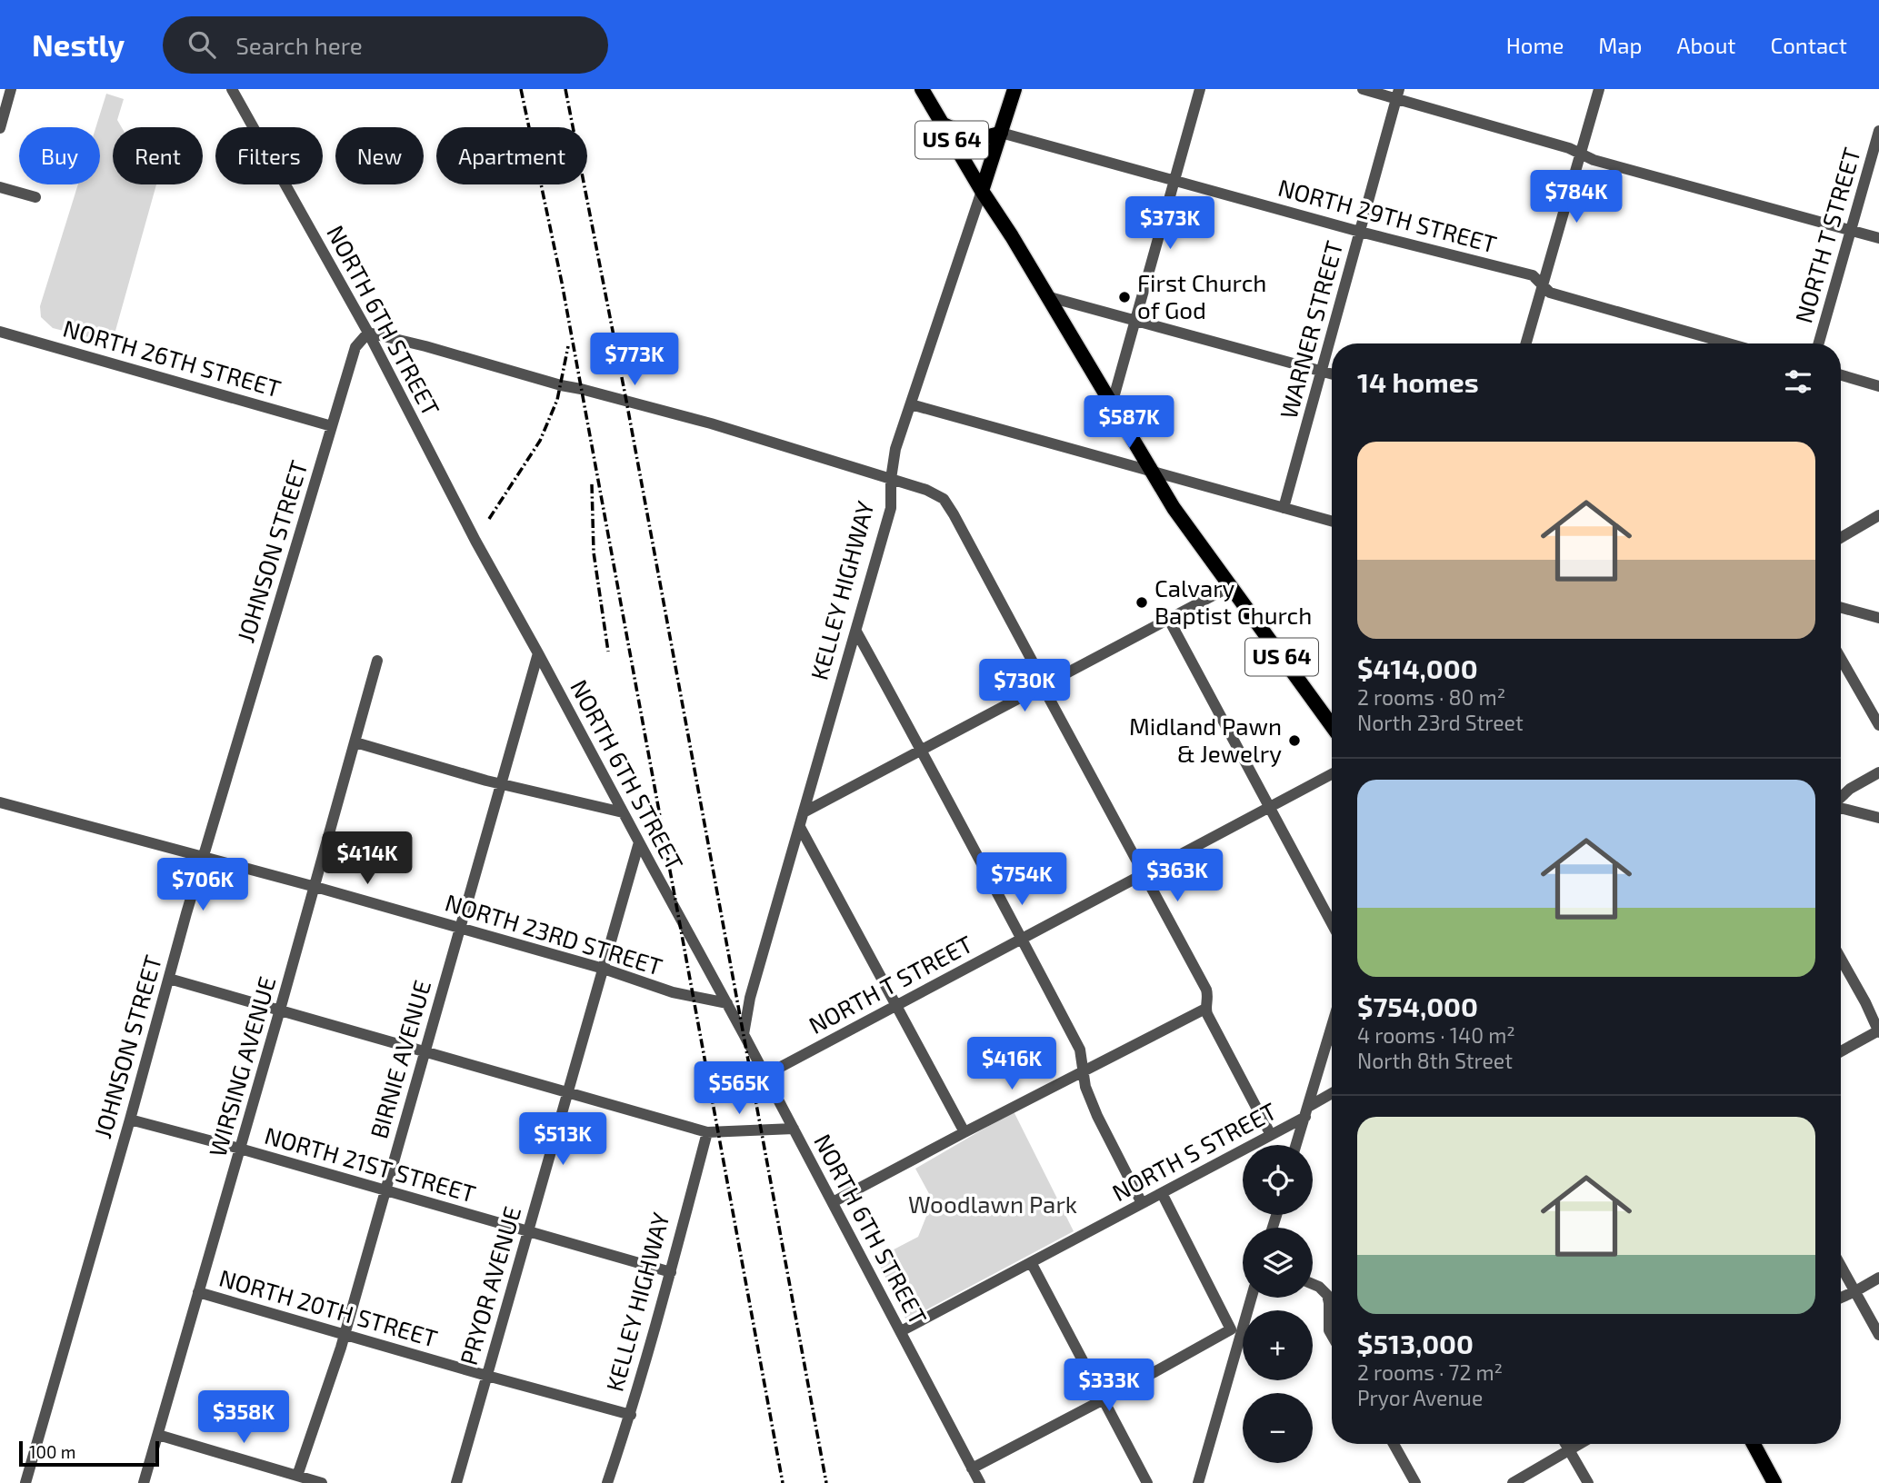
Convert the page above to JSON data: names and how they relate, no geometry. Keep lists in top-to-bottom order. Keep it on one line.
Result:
{"streets":{"main road":["US 64","KELLEY HIGHWAY"],"street":["NORTH 29TH STREET","NORTH T STREET","NORTH 6TH STREET","WARNER STREET","NORTH 26TH STREET","JOHNSON STREET","NORTH 23RD STREET","BIRNIE AVENUE","WIRSING AVENUE","NORTH S STREET","NORTH 21ST STREET","PRYOR AVENUE","NORTH 20TH STREET"]},"crossings":[["US 64","KELLEY HIGHWAY"],["NORTH 29TH STREET","WARNER STREET"],["NORTH 29TH STREET","KELLEY HIGHWAY"],["NORTH T STREET","NORTH 6TH STREET"],["NORTH 6TH STREET","JOHNSON STREET"],["NORTH 6TH STREET","KELLEY HIGHWAY"],["NORTH 6TH STREET","NORTH 23RD STREET"],["NORTH 6TH STREET","BIRNIE AVENUE"],["NORTH 6TH STREET","NORTH S STREET"],["NORTH 6TH STREET","PRYOR AVENUE"],["NORTH 26TH STREET","JOHNSON STREET"],["JOHNSON STREET","NORTH 23RD STREET"],["JOHNSON STREET","NORTH 21ST STREET"],["KELLEY HIGHWAY","NORTH 21ST STREET"],["KELLEY HIGHWAY","NORTH 20TH STREET"],["NORTH 23RD STREET","BIRNIE AVENUE"],["NORTH 23RD STREET","WIRSING AVENUE"],["NORTH 23RD STREET","PRYOR AVENUE"],["BIRNIE AVENUE","NORTH 21ST STREET"],["BIRNIE AVENUE","NORTH 20TH STREET"],["WIRSING AVENUE","NORTH 21ST STREET"],["WIRSING AVENUE","NORTH 20TH STREET"],["NORTH 21ST STREET","PRYOR AVENUE"],["PRYOR AVENUE","NORTH 20TH STREET"]],"parks":["Woodlawn Park"],"places":["First Church of God","Calvary Baptist Church","Midland Pawn & Jewelry"],"scale_bar":"100 m","page":{"header":"Nestly","search":"Search here","nav":["Home","Map","About","Contact"],"chip":["Buy","Rent","Filters","New","Apartment"],"price":["$784K","$373K","$773K","$587K","$730K","$414K","$363K","$754K","$706K","$416K","$565K","$513K","$333K","$358K"],"heading":"14 homes","list":[{"name":"$414,000","note":"2 rooms · 80 m² · North 23rd Street"},{"name":"$754,000","note":"4 rooms · 140 m² · North 8th Street"},{"name":"$513,000","note":"2 rooms · 72 m² · Pryor Avenue"}],"map_buttons":["+","−"],"scale":"100 m"}}
